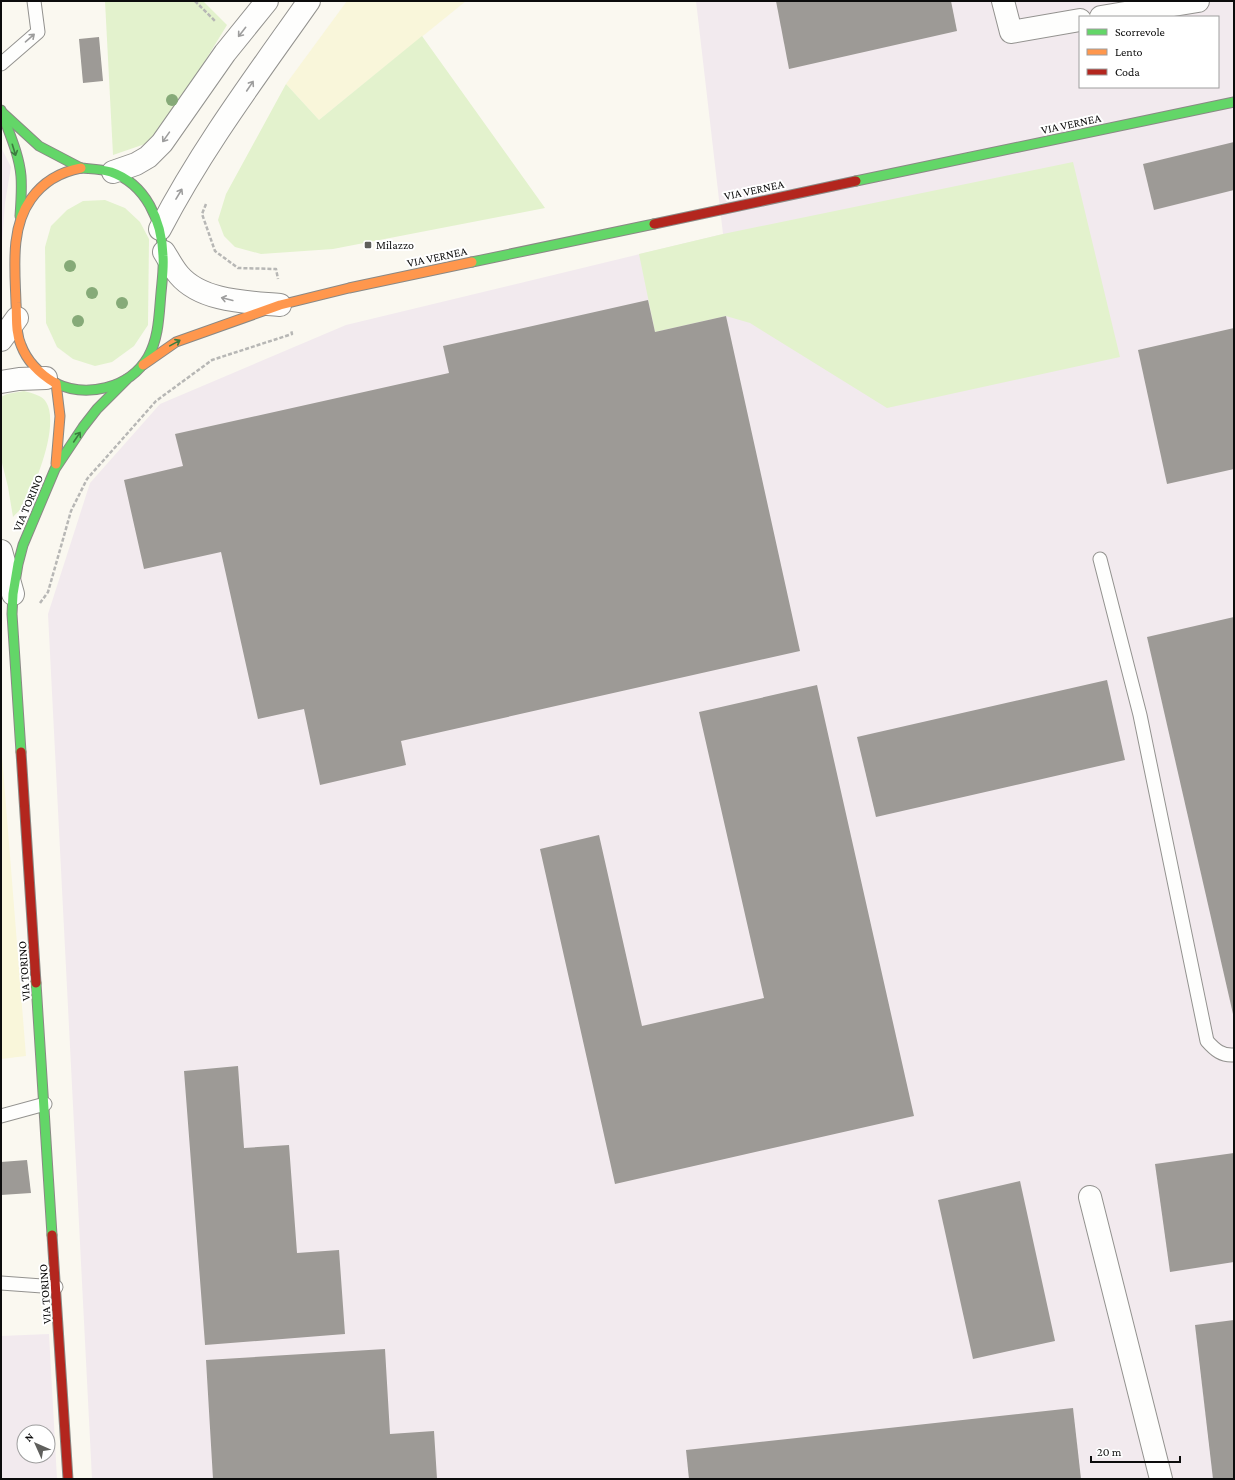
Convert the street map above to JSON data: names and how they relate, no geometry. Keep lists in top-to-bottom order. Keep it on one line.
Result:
{"streets":{"main road":["VIA VERNEA","VIA TORINO"]},"places":{"transit":["Milazzo"]},"legend":["Scorrevole","Lento","Coda"],"scale_bar":"20 m","north":"top left"}
